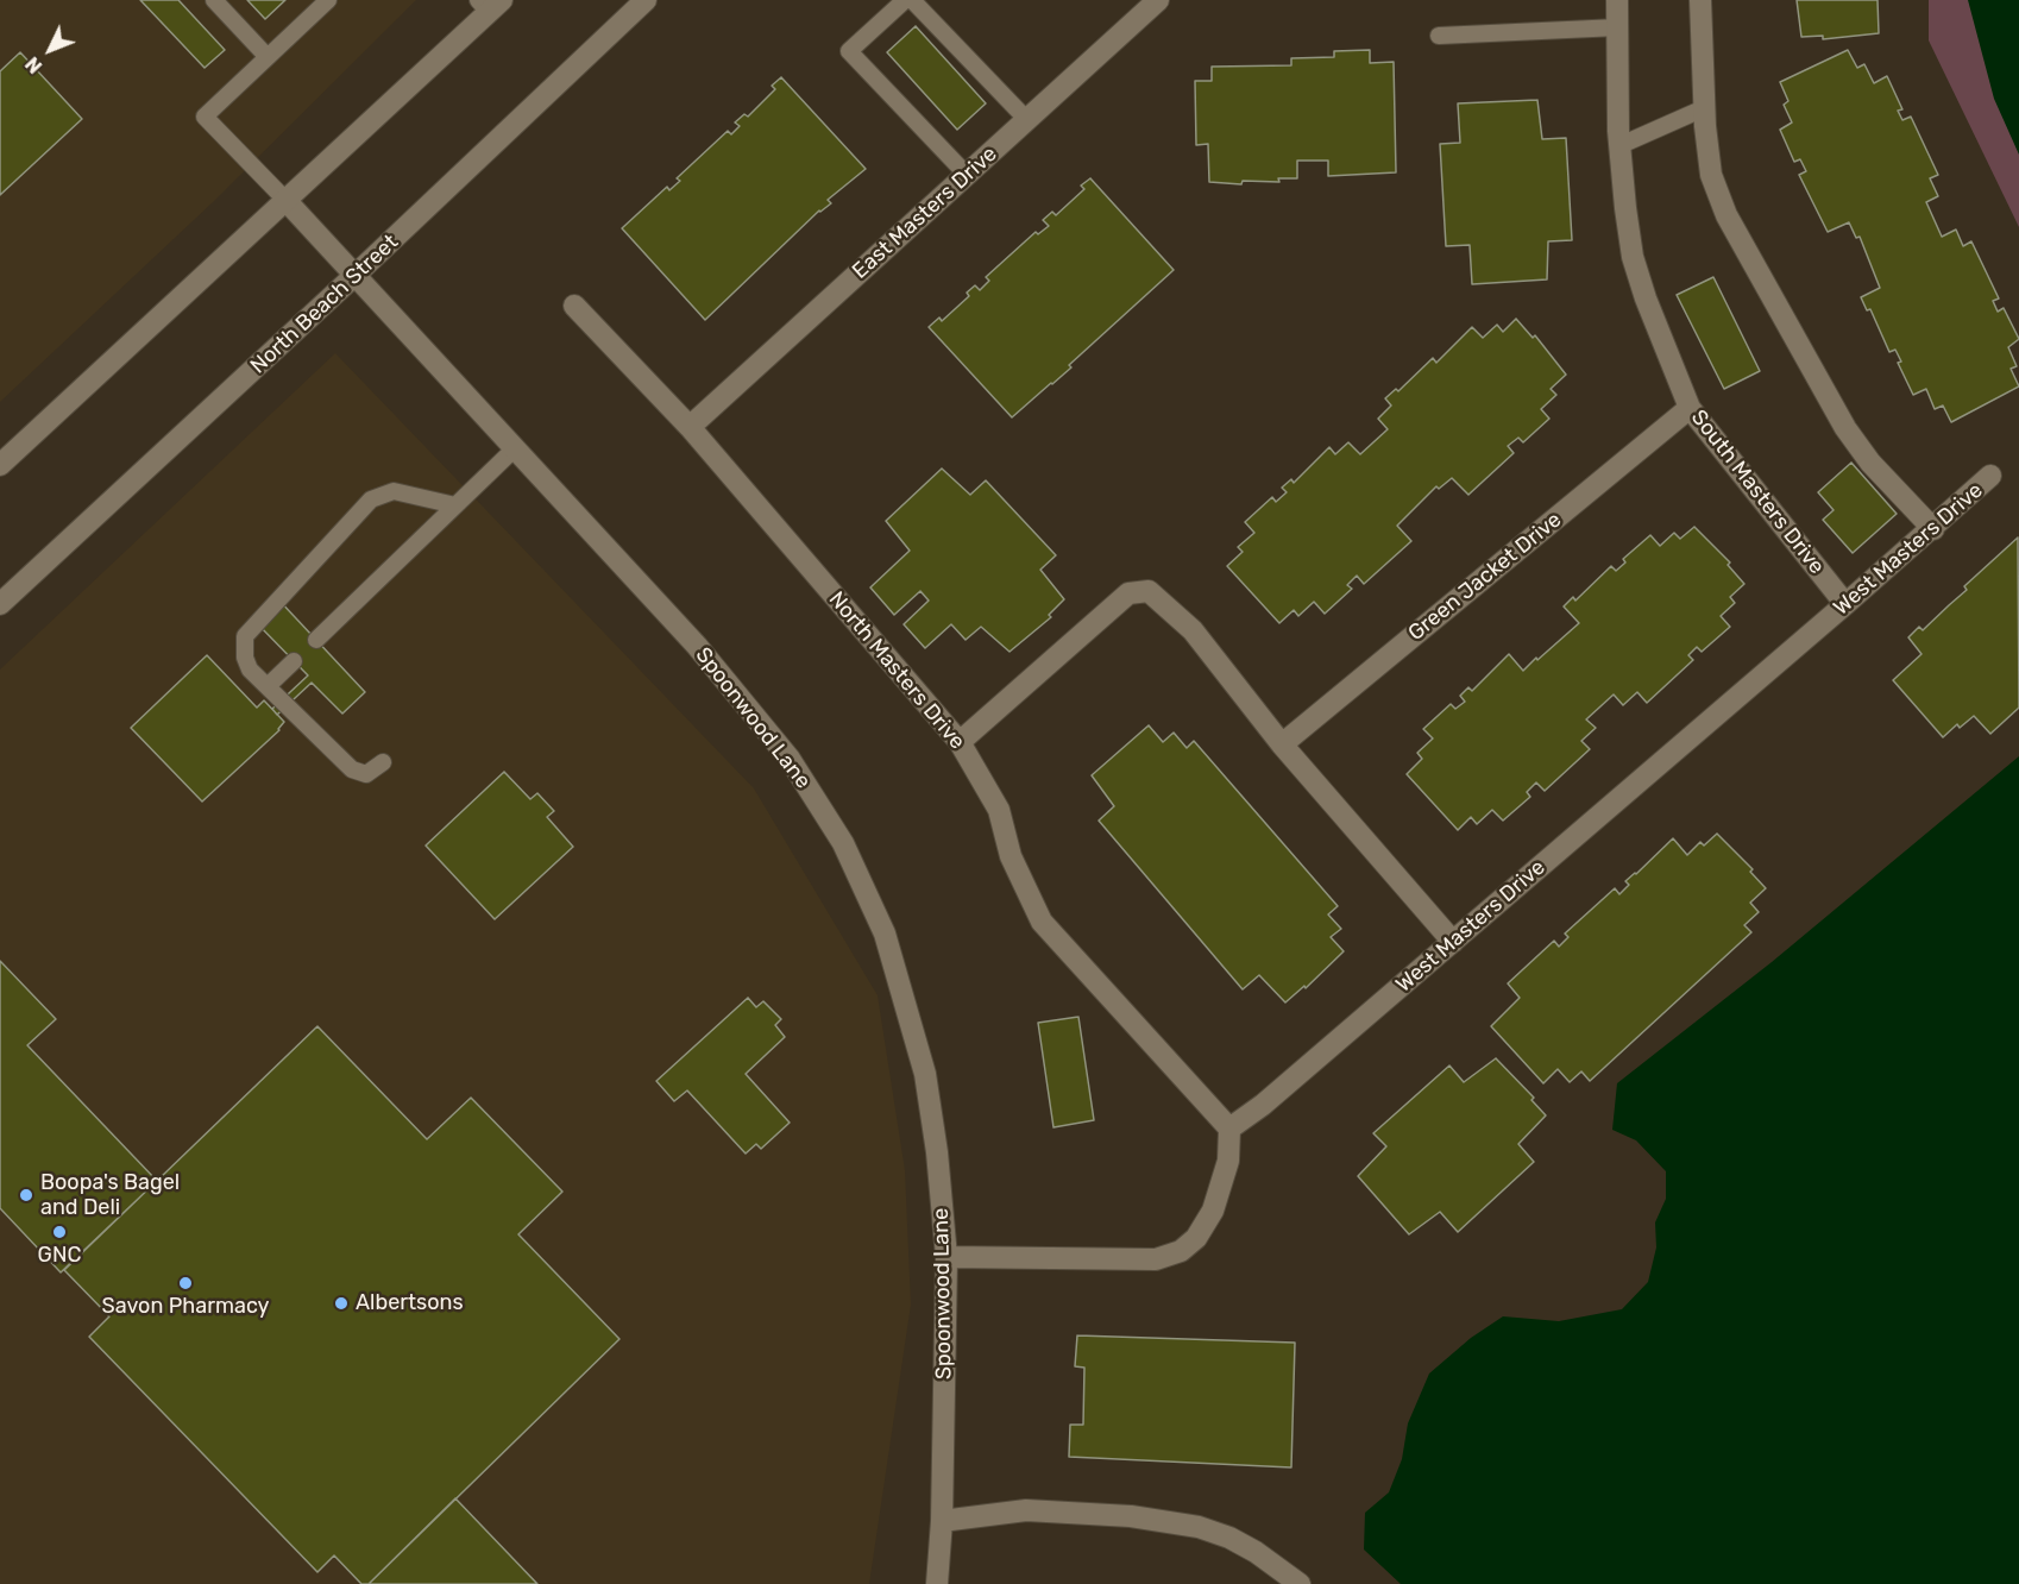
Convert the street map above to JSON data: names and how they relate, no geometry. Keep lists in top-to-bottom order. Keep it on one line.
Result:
{"streets":{"street":["East Masters Drive","North Beach Street","South Masters Drive","West Masters Drive","Green Jacket Drive","North Masters Drive","Spoonwood Lane"]},"crossings":[["East Masters Drive","North Masters Drive"],["North Beach Street","Spoonwood Lane"],["South Masters Drive","West Masters Drive"],["South Masters Drive","Green Jacket Drive"],["West Masters Drive","North Masters Drive"]],"places":["Boopa's Bagel and Deli","GNC","Savon Pharmacy","Albertsons"],"north":"bottom left"}
